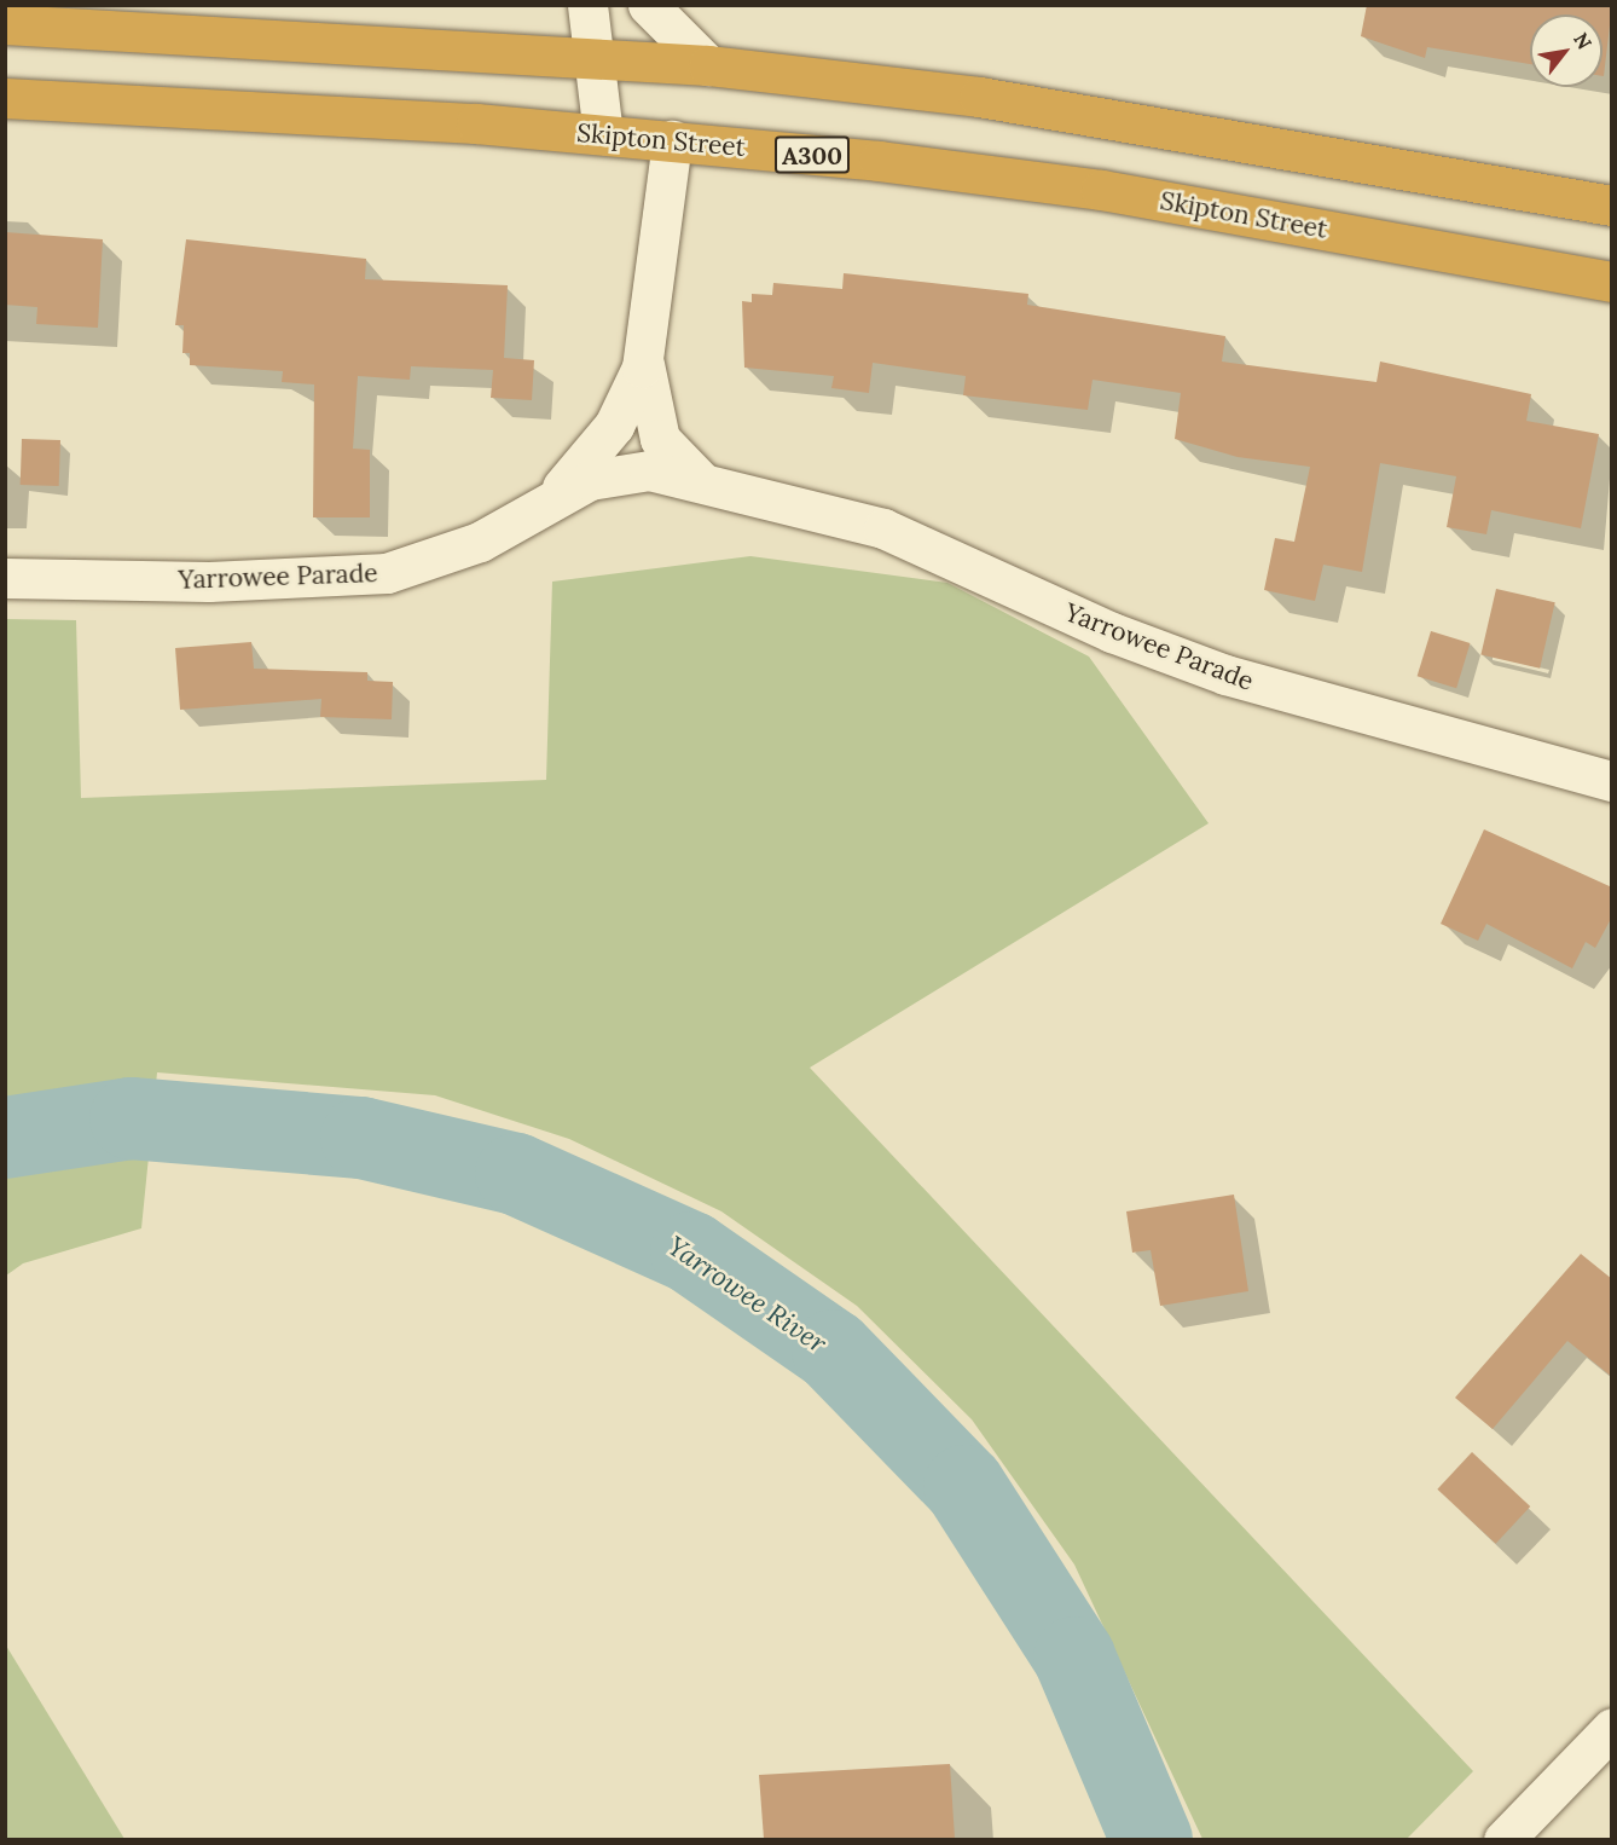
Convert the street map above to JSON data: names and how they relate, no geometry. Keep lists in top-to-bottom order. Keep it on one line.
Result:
{"streets":{"highway":["Skipton Street","A300"],"street":["Yarrowee Parade"]},"crossings":[["Skipton Street","Yarrowee Parade"]],"water":["Yarrowee River"],"north":"top right"}
